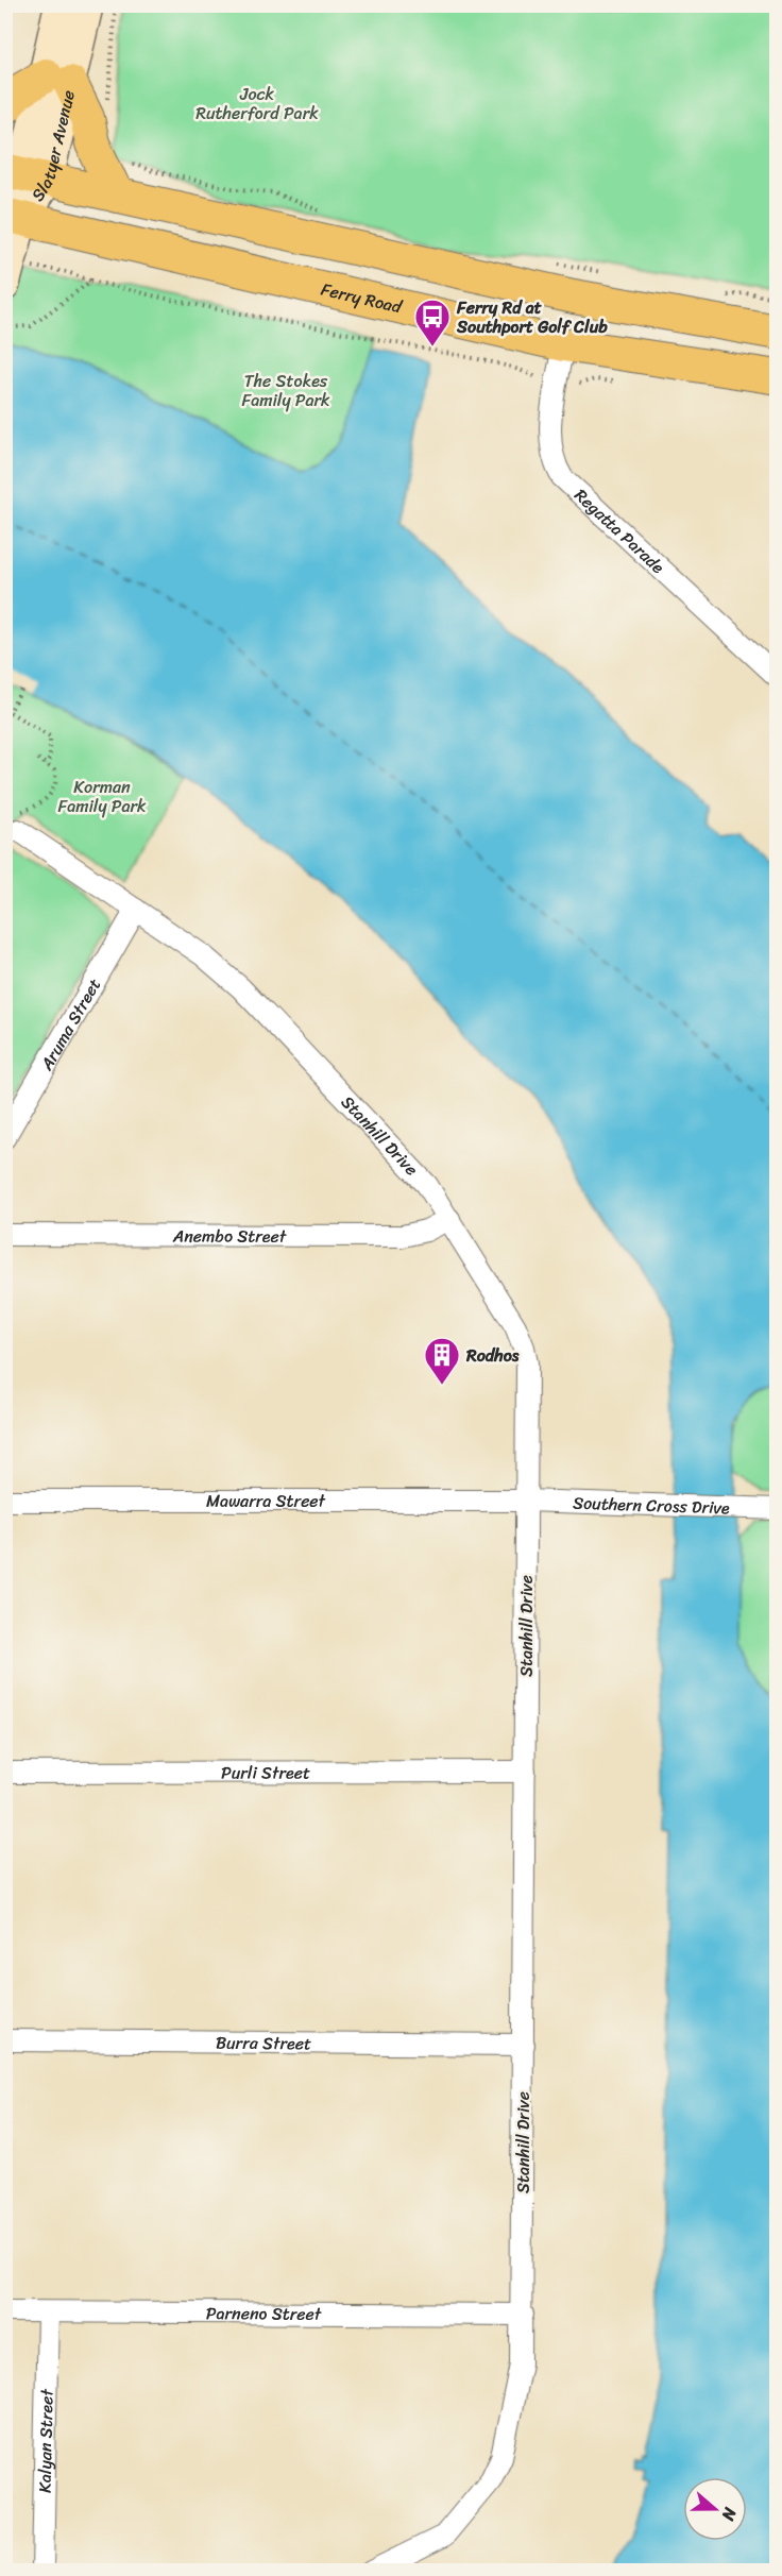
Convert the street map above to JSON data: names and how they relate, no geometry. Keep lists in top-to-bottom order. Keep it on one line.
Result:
{"streets":{"main road":["Slatyer Avenue","Ferry Road"],"street":["Regatta Parade","Aruma Street","Stanhill Drive","Anembo Street","Mawarra Street","Southern Cross Drive","Purli Street","Burra Street","Parneno Street","Kalyan Street"]},"crossings":[["Slatyer Avenue","Ferry Road"],["Ferry Road","Regatta Parade"],["Aruma Street","Stanhill Drive"],["Stanhill Drive","Anembo Street"],["Stanhill Drive","Mawarra Street"],["Stanhill Drive","Southern Cross Drive"],["Stanhill Drive","Purli Street"],["Stanhill Drive","Burra Street"],["Stanhill Drive","Parneno Street"],["Mawarra Street","Southern Cross Drive"],["Parneno Street","Kalyan Street"]],"parks":["Jock Rutherford Park","The Stokes Family Park","Korman Family Park"],"places":{"bus stop":["Ferry Rd at Southport Golf Club"],"building":["Rodhos"]},"north":"right"}
